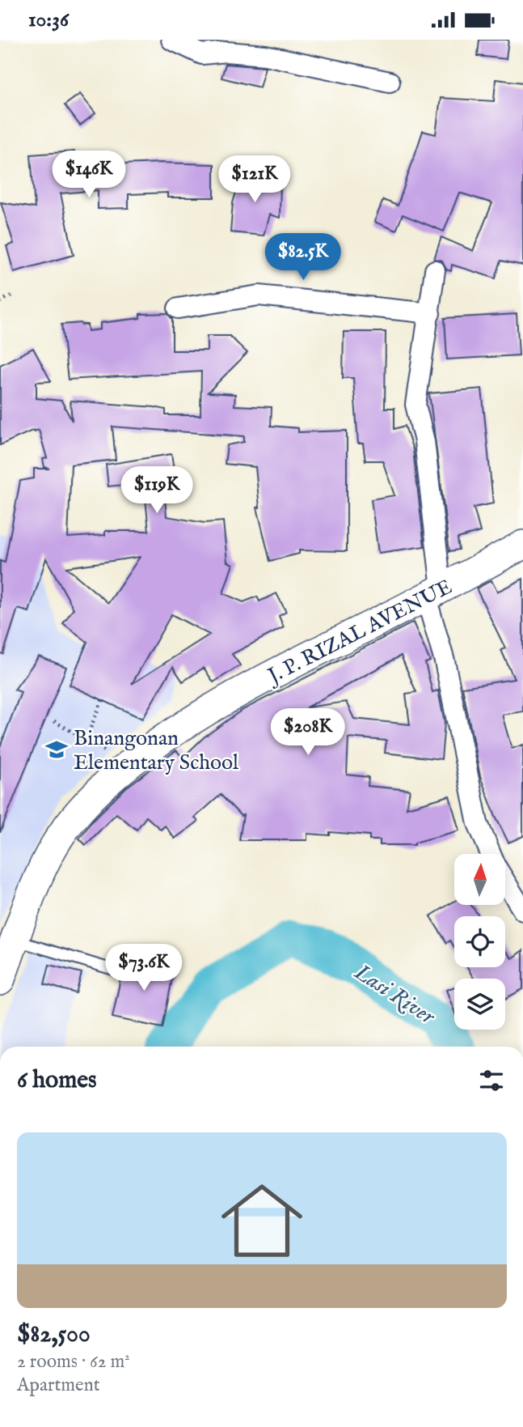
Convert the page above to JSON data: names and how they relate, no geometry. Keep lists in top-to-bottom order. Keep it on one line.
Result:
{"streets":{"main road":["J. P. RIZAL AVENUE"]},"water":["Lasi River"],"places":{"school or university":["Binangonan Elementary School"]},"north":"top","page":{"status":"10:36","price":["$146K","$121K","$82.5K","$119K","$208K","$73.6K"],"heading":"6 homes","list":[{"name":"$82,500","note":"2 rooms · 62 m² · Apartment"}]}}
